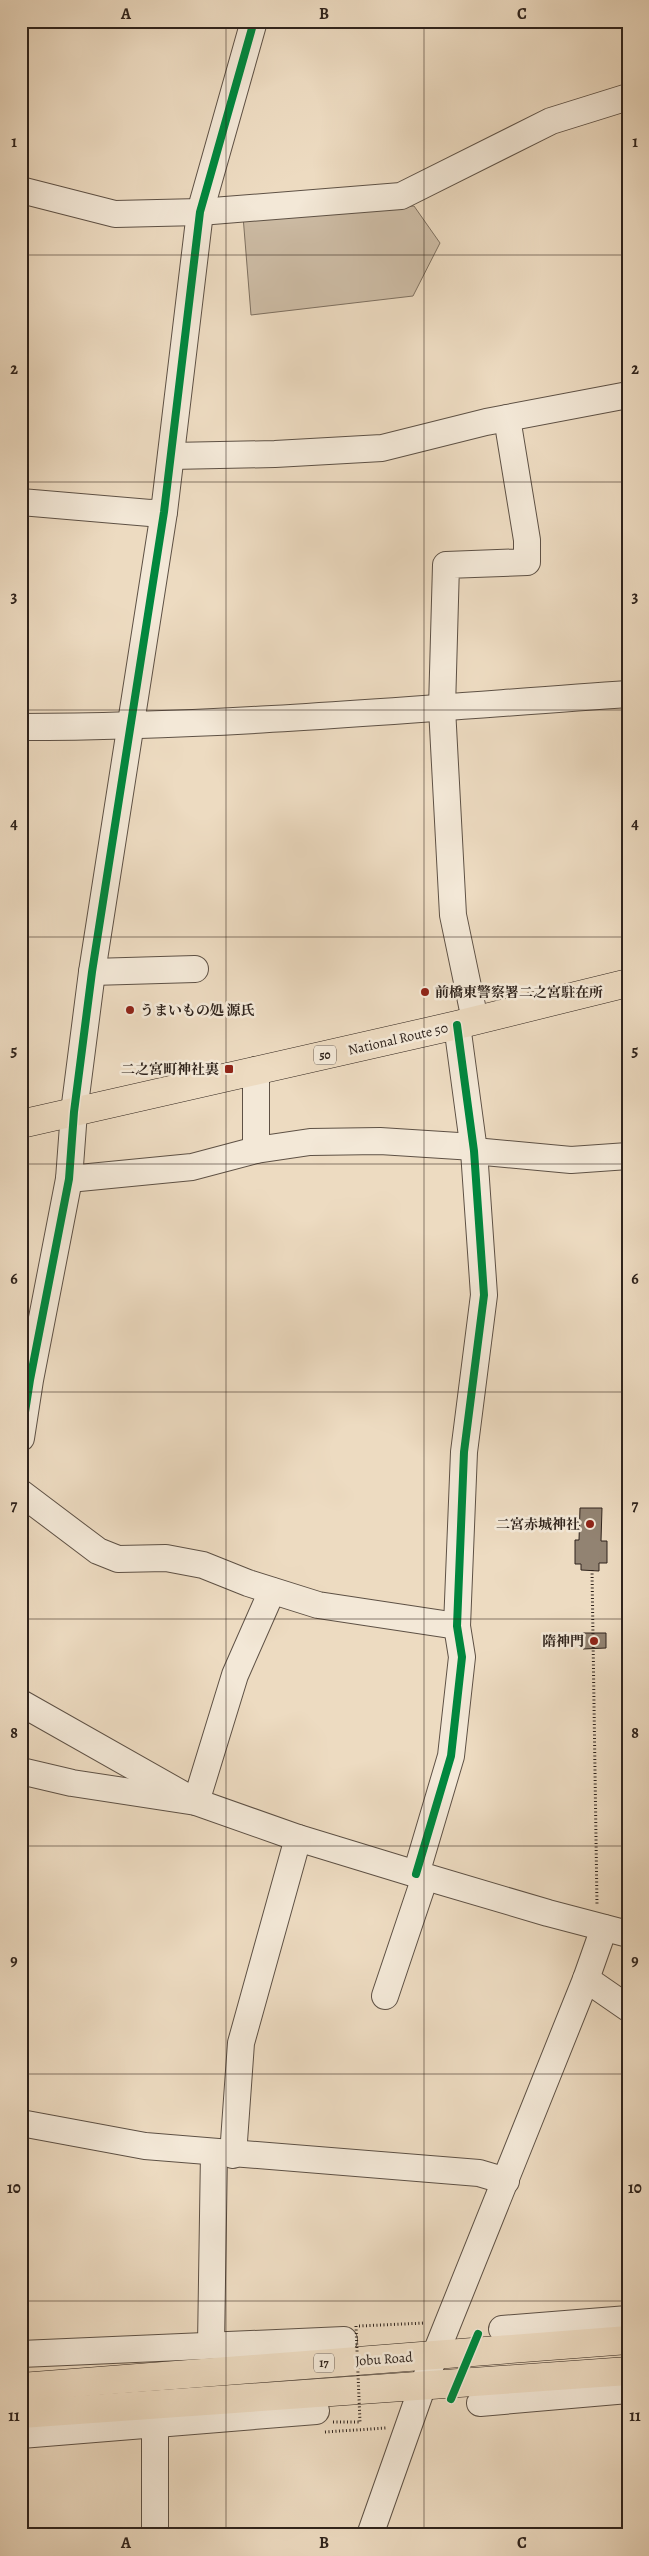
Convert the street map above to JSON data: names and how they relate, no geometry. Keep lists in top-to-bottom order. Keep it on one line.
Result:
{"streets":{"highway":["National Route 50","50","Jobu Road","17"]},"places":{"other":["前橋東警察署二之宮駐在所","うまいもの処 源氏","二宮赤城神社","隋神門"],"transit":["二之宮町神社裏"]},"grid":{"columns":["A","B","C"],"rows":["1","2","3","4","5","6","7","8","9","10","11"]}}
